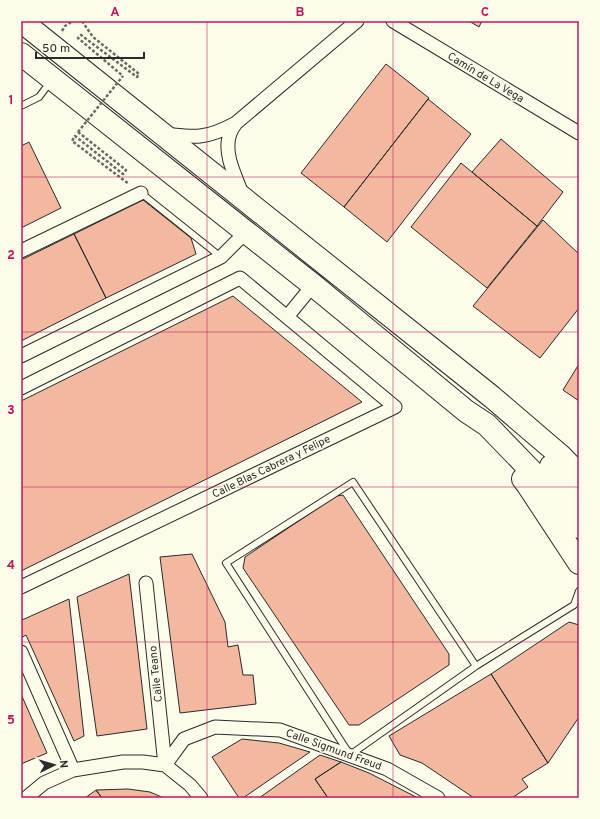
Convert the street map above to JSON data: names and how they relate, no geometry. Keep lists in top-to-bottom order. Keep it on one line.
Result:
{"streets":{"street":["Camín de La Vega","Calle Blas Cabrera y Felipe","Calle Teano","Calle Sigmund Freud"]},"crossings":[["Calle Teano","Calle Sigmund Freud"]],"scale_bar":"50 m","north":"right","grid":{"columns":["A","B","C"],"rows":["1","2","3","4","5"]}}
